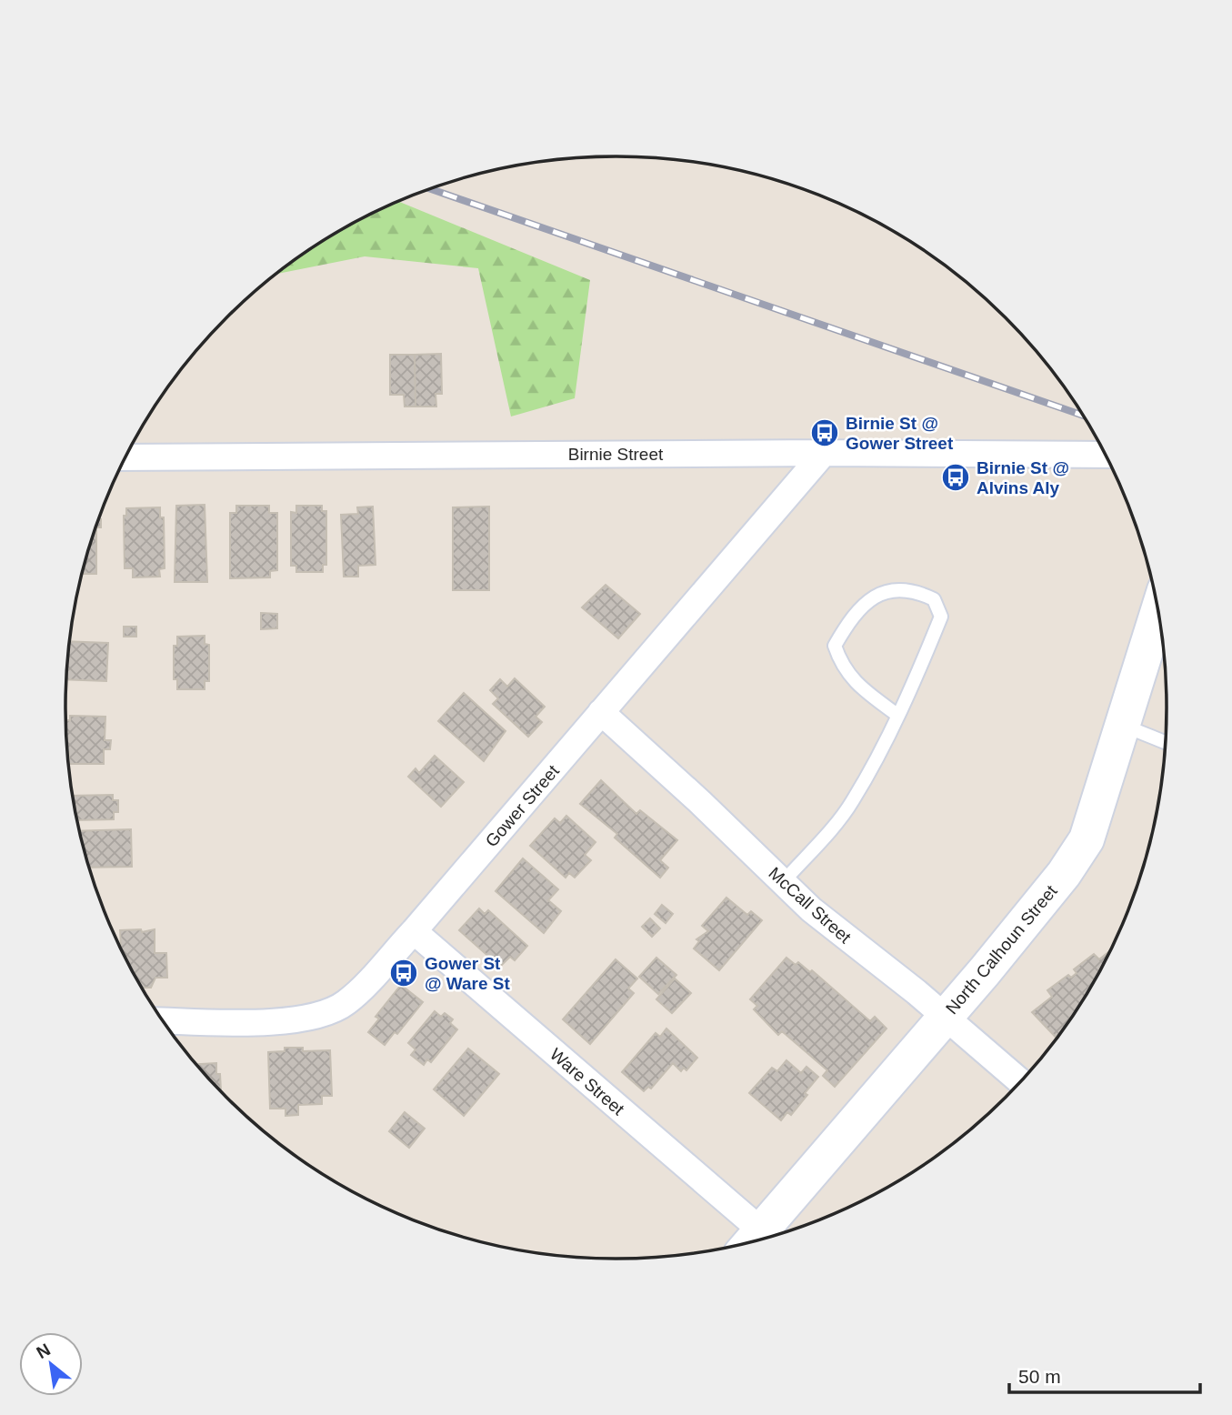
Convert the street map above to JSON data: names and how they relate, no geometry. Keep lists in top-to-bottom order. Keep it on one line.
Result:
{"streets":{"street":["Birnie Street","Gower Street","McCall Street","North Calhoun Street","Ware Street"]},"crossings":[["Birnie Street","Gower Street"],["Gower Street","McCall Street"],["Gower Street","Ware Street"],["McCall Street","North Calhoun Street"],["North Calhoun Street","Ware Street"]],"places":{"bus stop":["Birnie St @ Gower Street","Birnie St @ Alvins Aly","Gower St @ Ware St"]},"scale_bar":"50 m","north":"top left"}
